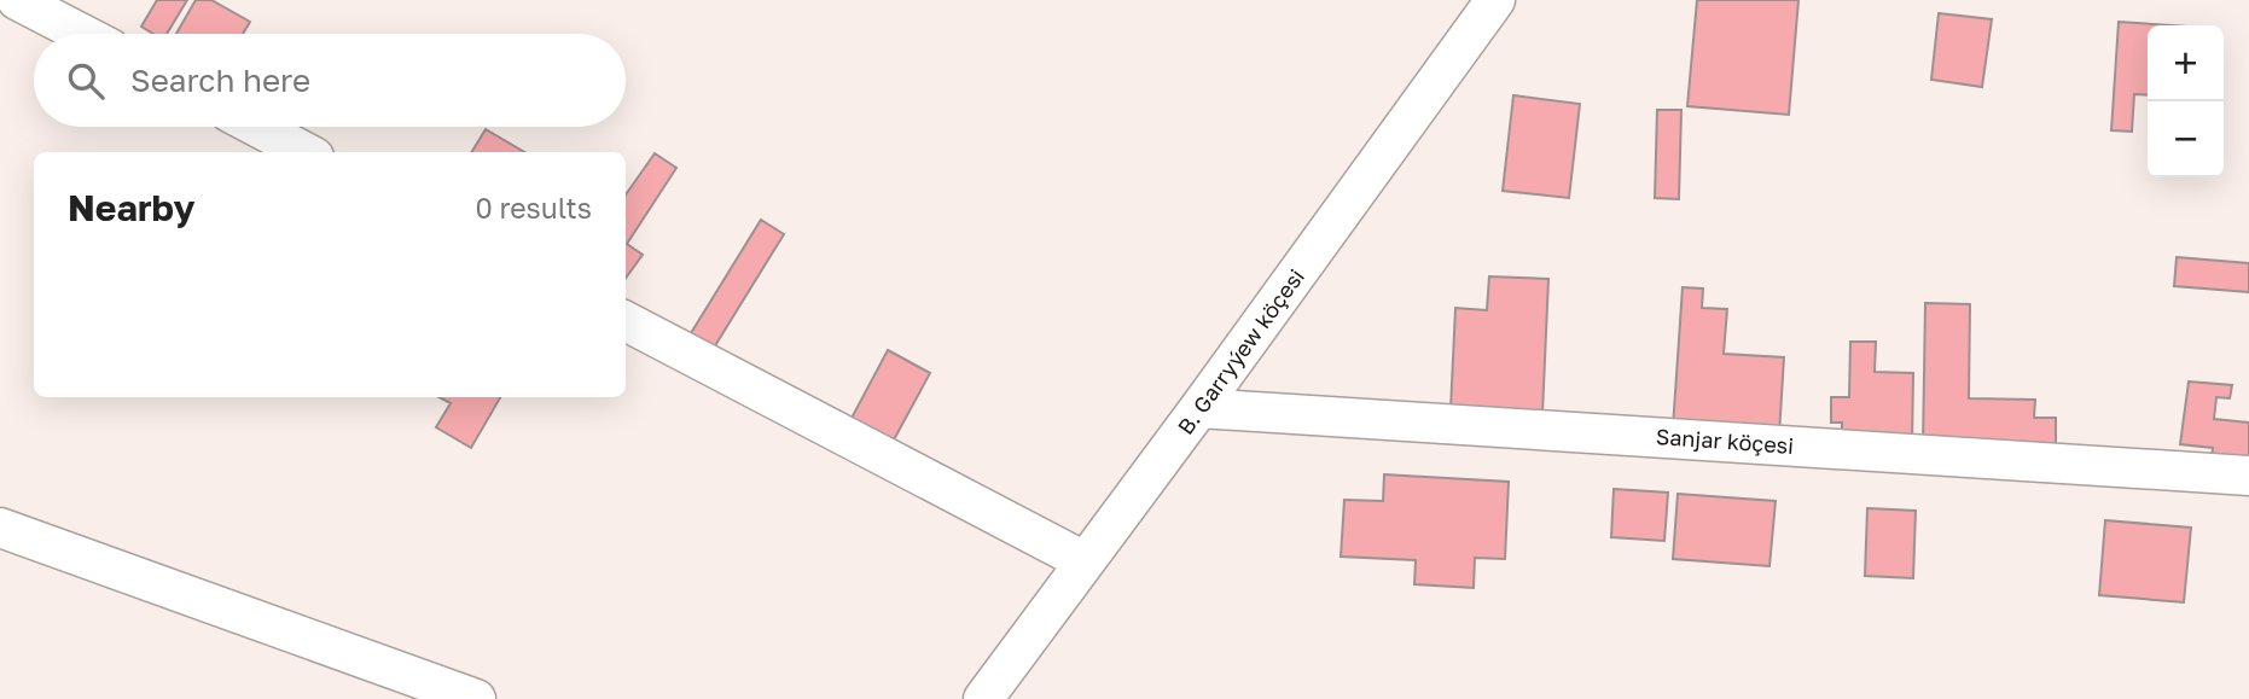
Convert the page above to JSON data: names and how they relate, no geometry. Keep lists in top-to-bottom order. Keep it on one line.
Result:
{"streets":{"street":["B. Garryýew köçesi","Sanjar köçesi"]},"crossings":[["B. Garryýew köçesi","Sanjar köçesi"]],"page":{"map_buttons":["+","−"],"search":"Search here","heading":["Nearby","0 results"]}}
